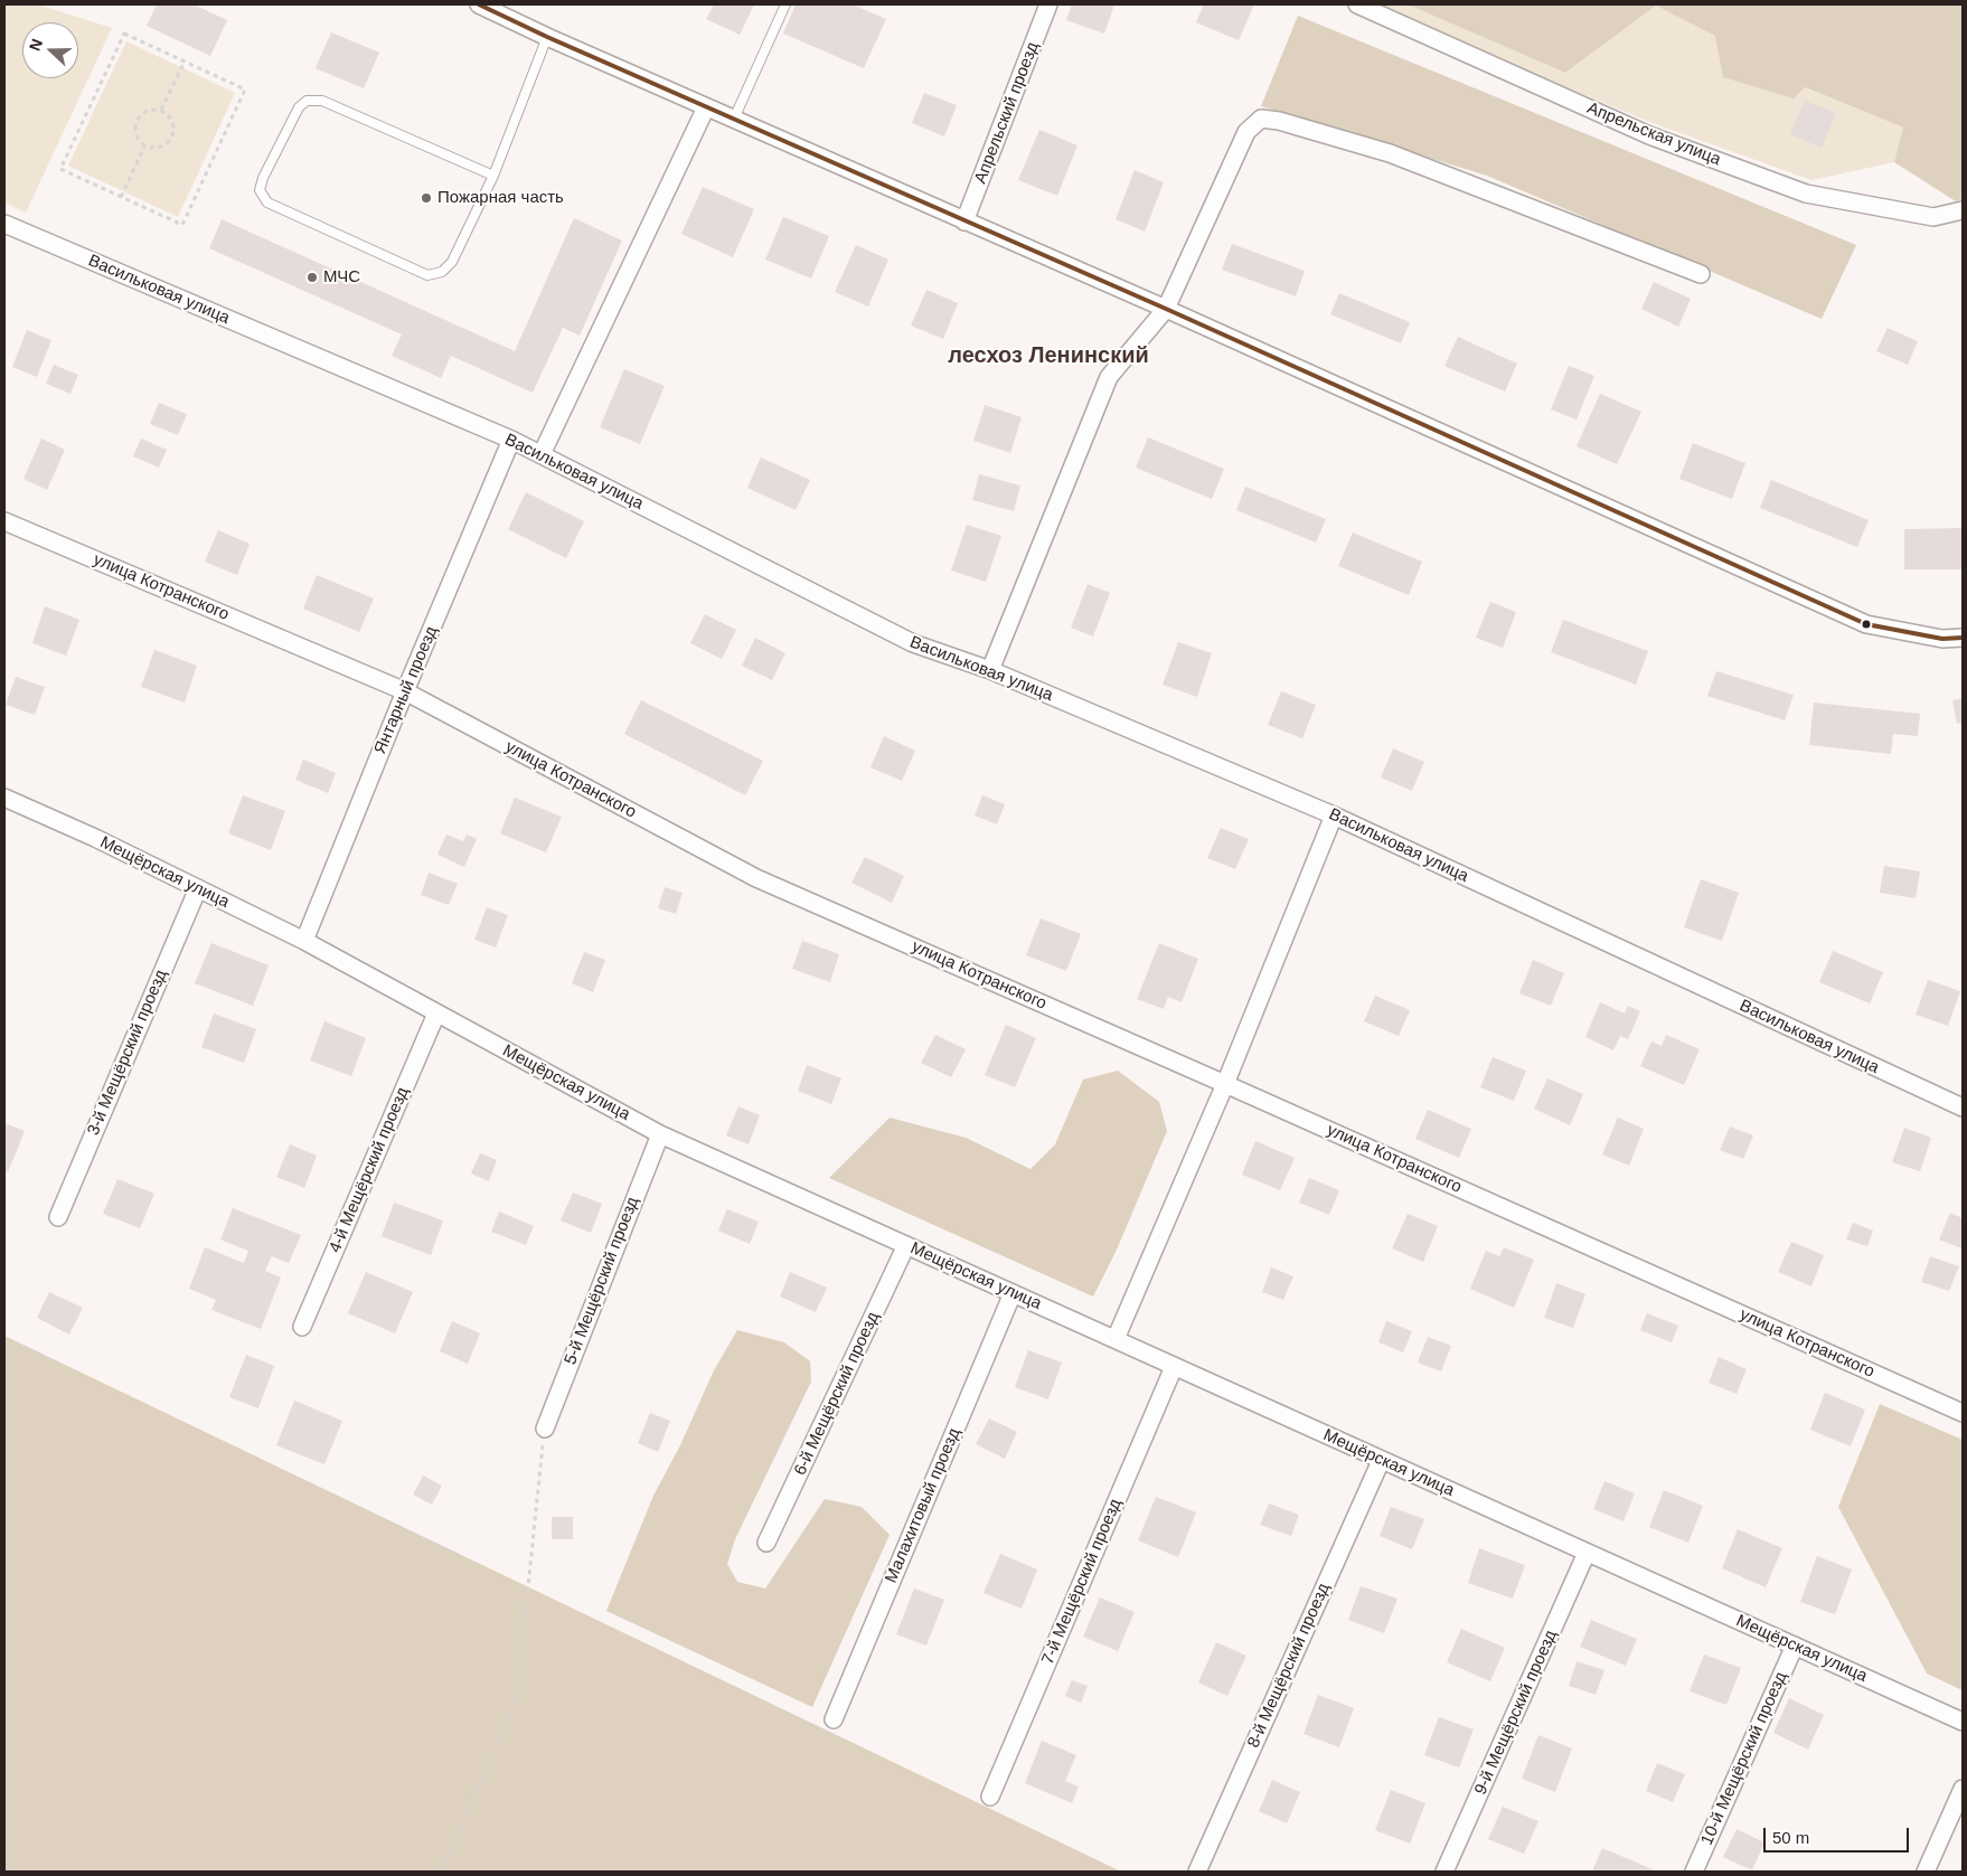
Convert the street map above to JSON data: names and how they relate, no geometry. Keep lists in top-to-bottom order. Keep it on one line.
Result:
{"streets":{"street":["Апрельский проезд","Апрельская улица","Васильковая улица","улица Котранского","Янтарный проезд","Мещёрская улица","3-й Мещёрский проезд","4-й Мещёрский проезд","5-й Мещёрский проезд","6-й Мещёрский проезд","Малахитовый проезд","7-й Мещёрский проезд","8-й Мещёрский проезд","9-й Мещёрский проезд","10-й Мещёрский проезд"]},"crossings":[["Васильковая улица","Янтарный проезд"],["улица Котранского","Янтарный проезд"],["Янтарный проезд","Мещёрская улица"],["Мещёрская улица","3-й Мещёрский проезд"],["Мещёрская улица","4-й Мещёрский проезд"],["Мещёрская улица","5-й Мещёрский проезд"],["Мещёрская улица","6-й Мещёрский проезд"],["Мещёрская улица","Малахитовый проезд"],["Мещёрская улица","7-й Мещёрский проезд"],["Мещёрская улица","8-й Мещёрский проезд"],["Мещёрская улица","9-й Мещёрский проезд"],["Мещёрская улица","10-й Мещёрский проезд"]],"districts":["лесхоз Ленинский"],"places":["Пожарная часть","МЧС"],"scale_bar":"50 m","north":"left"}
